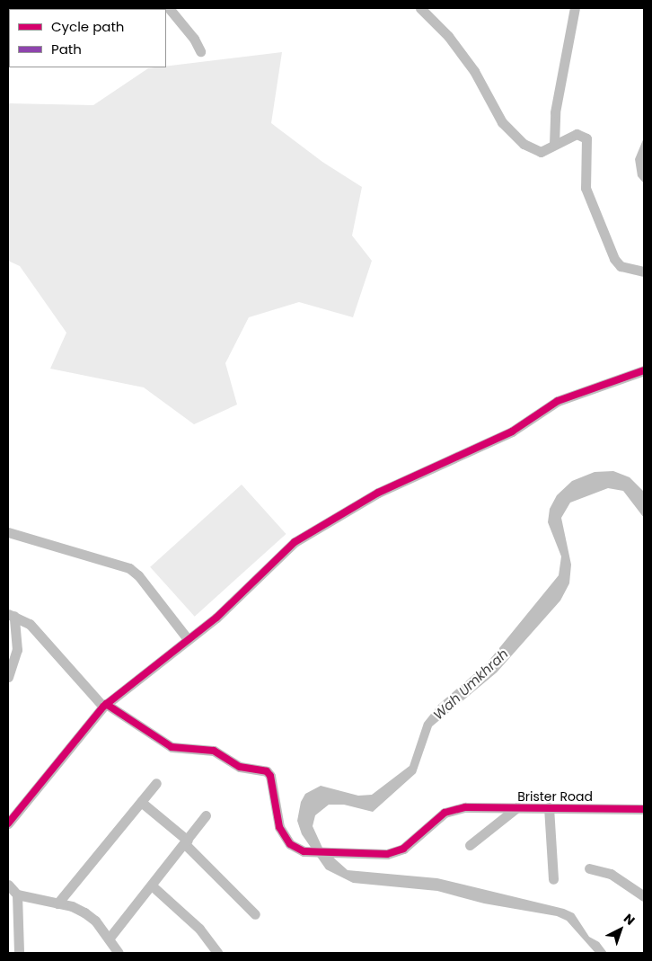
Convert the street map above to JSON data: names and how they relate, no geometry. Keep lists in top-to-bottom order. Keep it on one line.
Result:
{"streets":{"street":["Brister Road"]},"water":["Wah Umkhrah"],"legend":["Cycle path","Path"],"north":"top right"}
